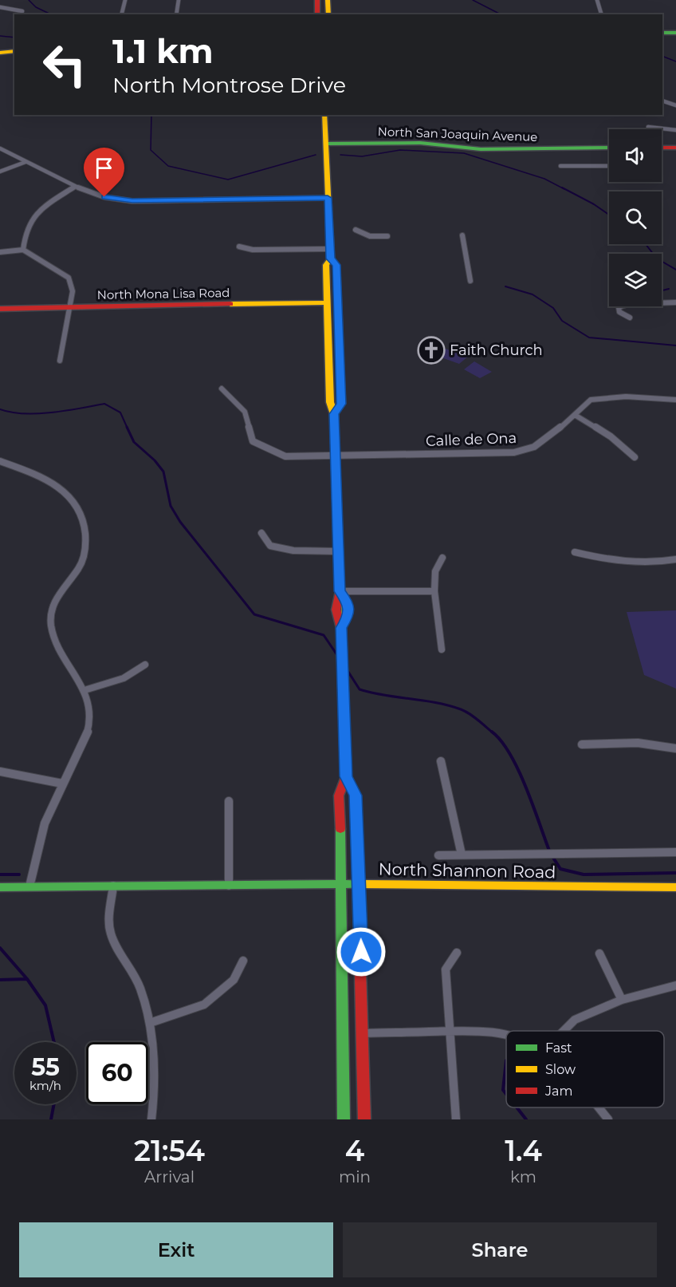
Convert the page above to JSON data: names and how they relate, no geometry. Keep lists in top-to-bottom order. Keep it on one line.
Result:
{"streets":{"main road":["North San Joaquin Avenue","North Mona Lisa Road","North Shannon Road"],"street":["Calle de Ona"]},"places":{"church":["Faith Church"]},"legend":["Fast","Slow","Jam"],"page":{"turn":["1.1 km","North Montrose Drive"],"speed":"55 km/h","limit":"60","eta":["21:54","Arrival","4","min","1.4","km"],"buttons":["Exit","Share"]}}
